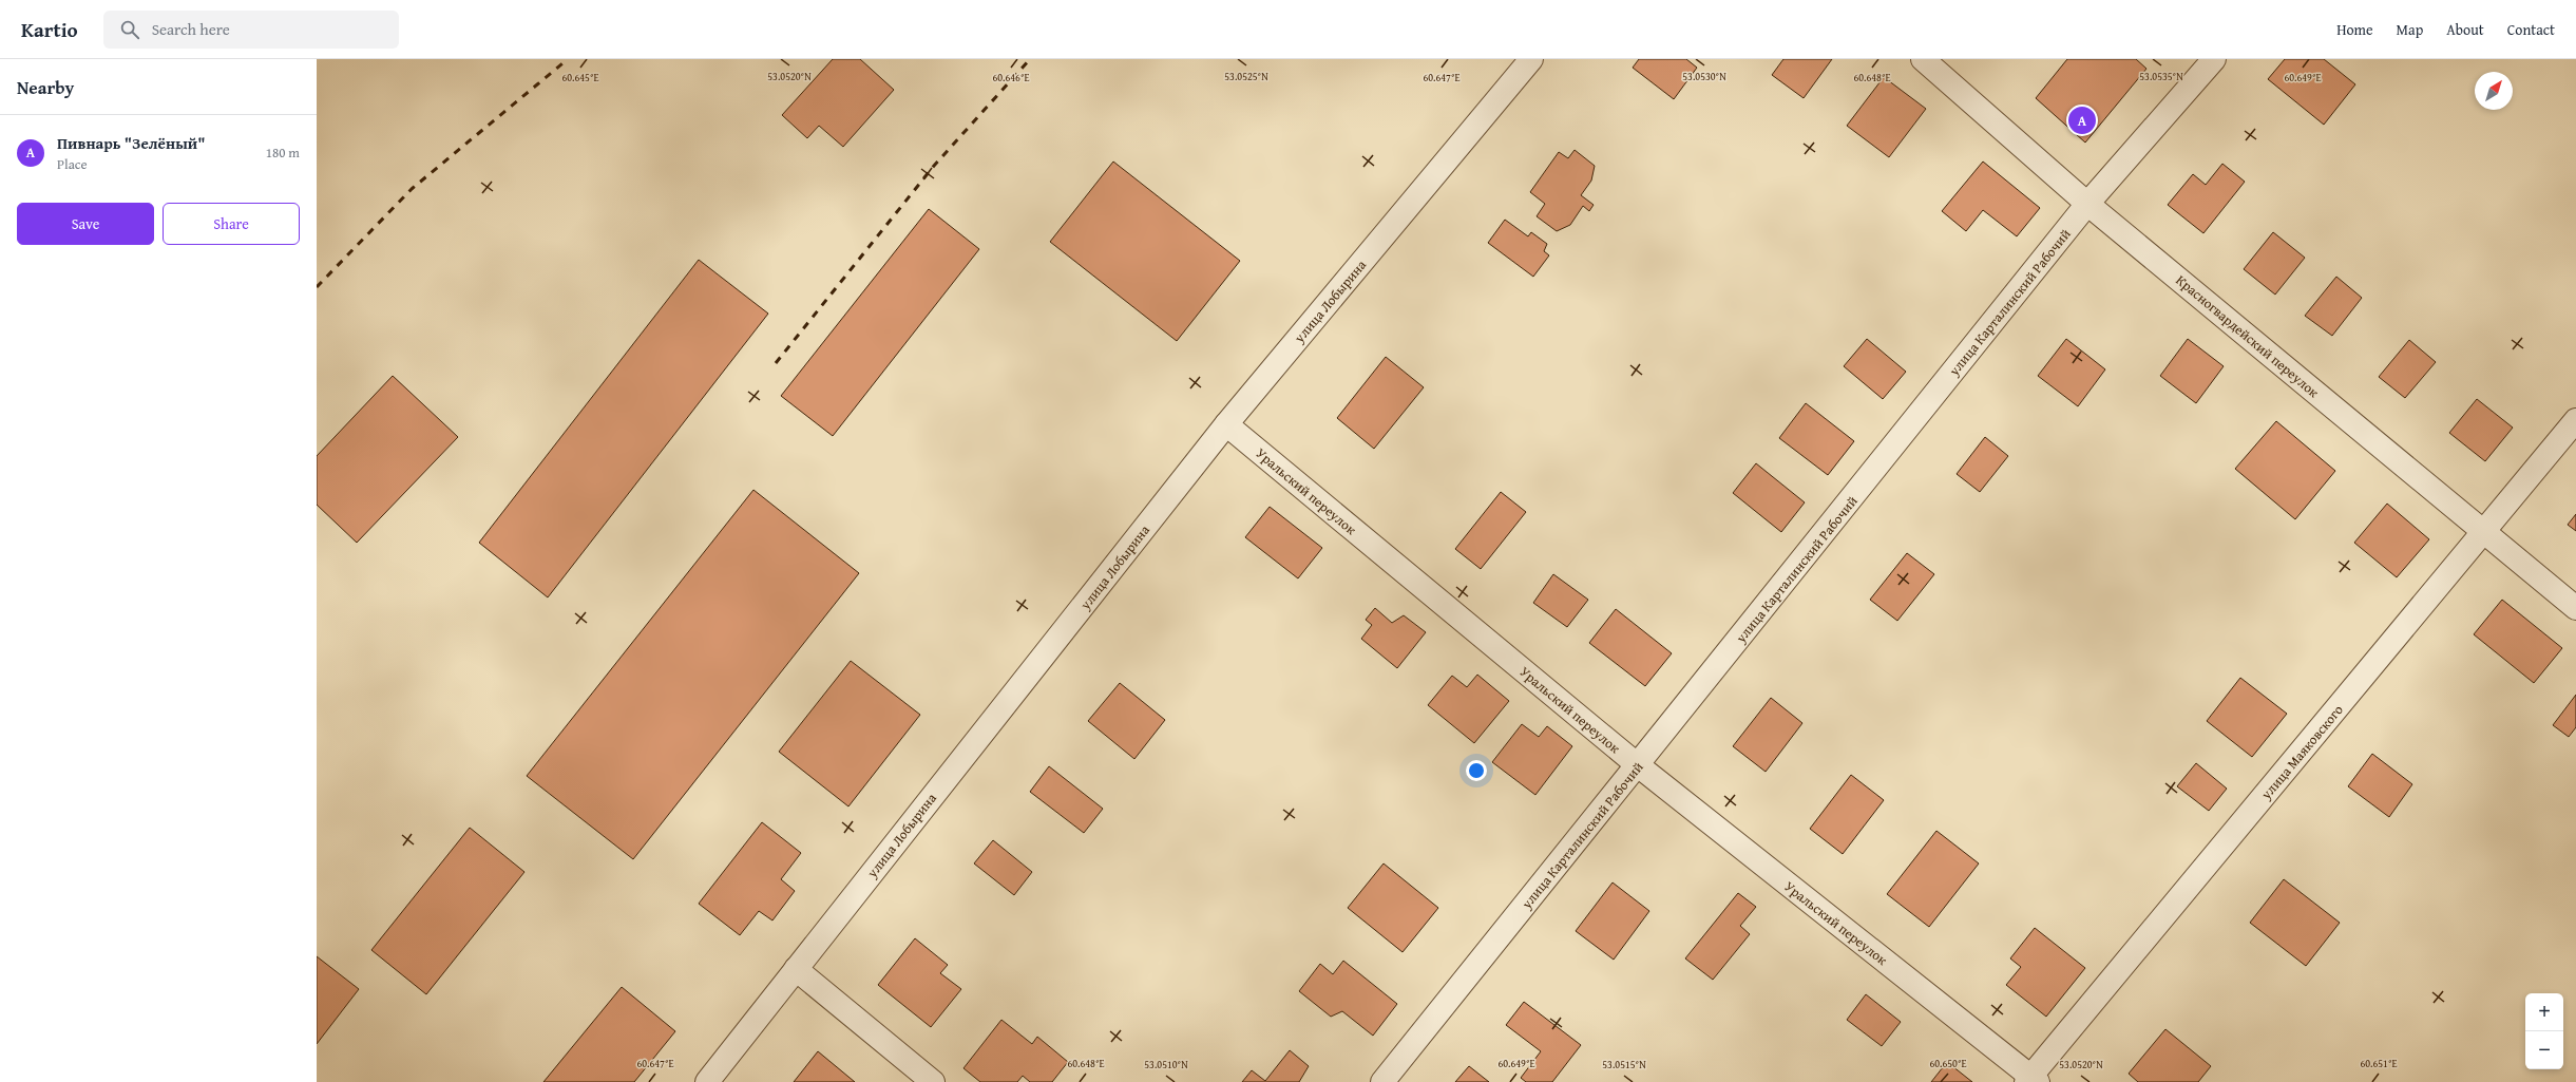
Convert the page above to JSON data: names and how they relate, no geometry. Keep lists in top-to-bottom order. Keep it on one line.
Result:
{"streets":{"street":["улица Лобырина","улица Карталинский Рабочий","Красногвардейский переулок","Уральский переулок","улица Маяковского"]},"crossings":[["улица Лобырина","Уральский переулок"],["улица Карталинский Рабочий","Красногвардейский переулок"],["улица Карталинский Рабочий","Уральский переулок"],["Красногвардейский переулок","улица Маяковского"],["Уральский переулок","улица Маяковского"]],"north":"top right","page":{"header":"Kartio","search":"Search here","nav":["Home","Map","About","Contact"],"heading":"Nearby","pins":"A","list":[{"mark":"A","name":"Пивнарь \"Зелёный\"","note":"Place","value":"180 m"}],"buttons":["Save","Share"],"map_buttons":["+","−"]},"coordinates":["53.0520°N","53.0525°N","53.0530°N","53.0535°N","60.645°E","60.646°E","60.647°E","60.648°E","60.649°E","60.650°E","60.651°E","53.0510°N","53.0515°N"]}
